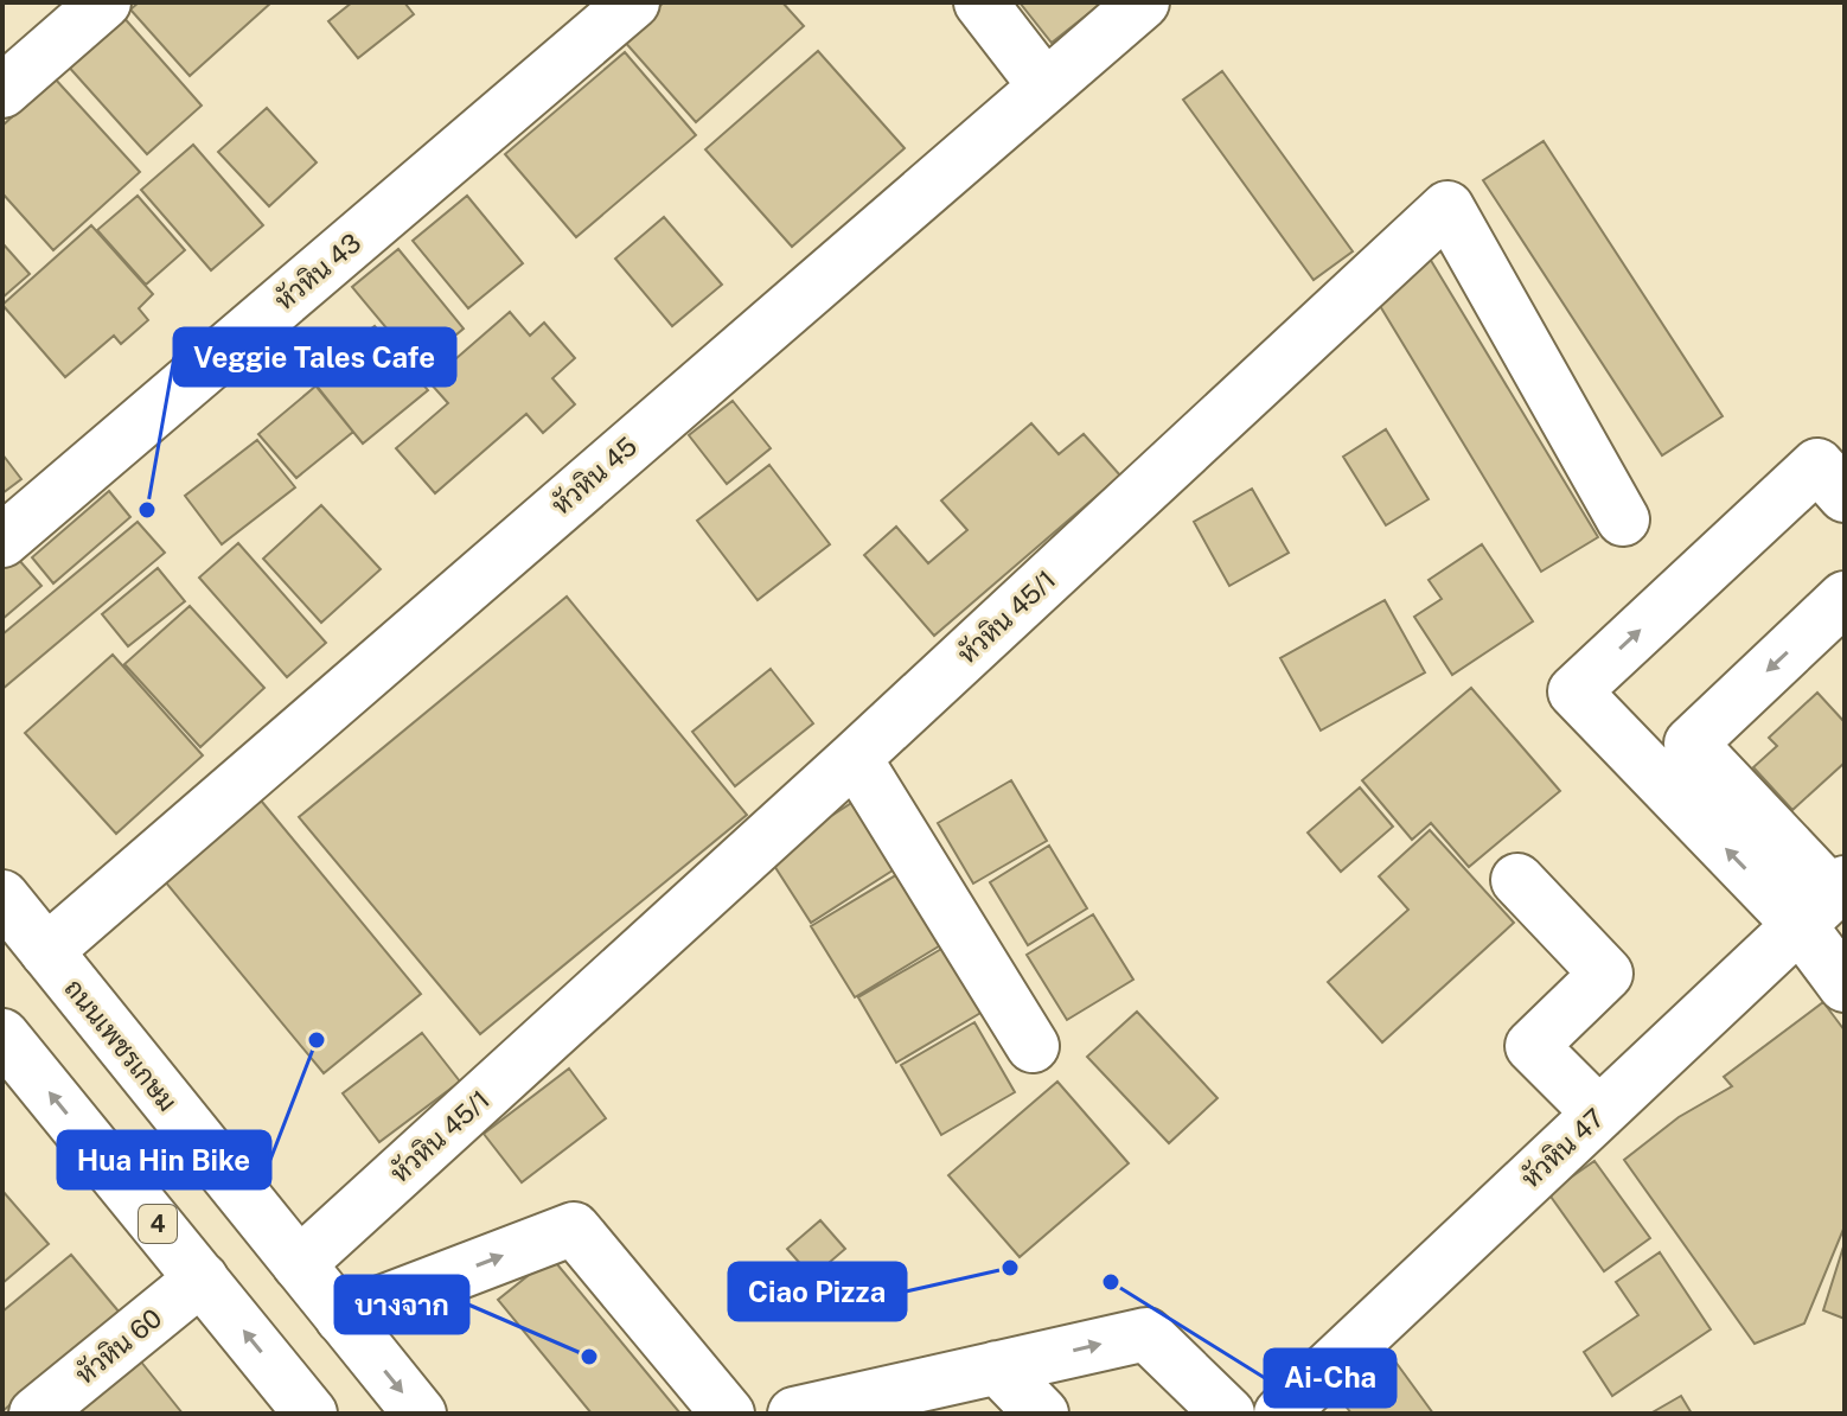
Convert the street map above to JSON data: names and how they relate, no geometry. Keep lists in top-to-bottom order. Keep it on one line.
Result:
{"streets":{"street":["หัวหิน 43","หัวหิน 45","หัวหิน 45/1","ถนนเพชรเกษม","หัวหิน 47","4","หัวหิน 60"]},"crossings":[["หัวหิน 45","ถนนเพชรเกษม"],["หัวหิน 45/1","ถนนเพชรเกษม"],["4","หัวหิน 60"]],"places":["Veggie Tales Cafe","Hua Hin Bike","Ciao Pizza","Ai-Cha","บางจาก"]}
